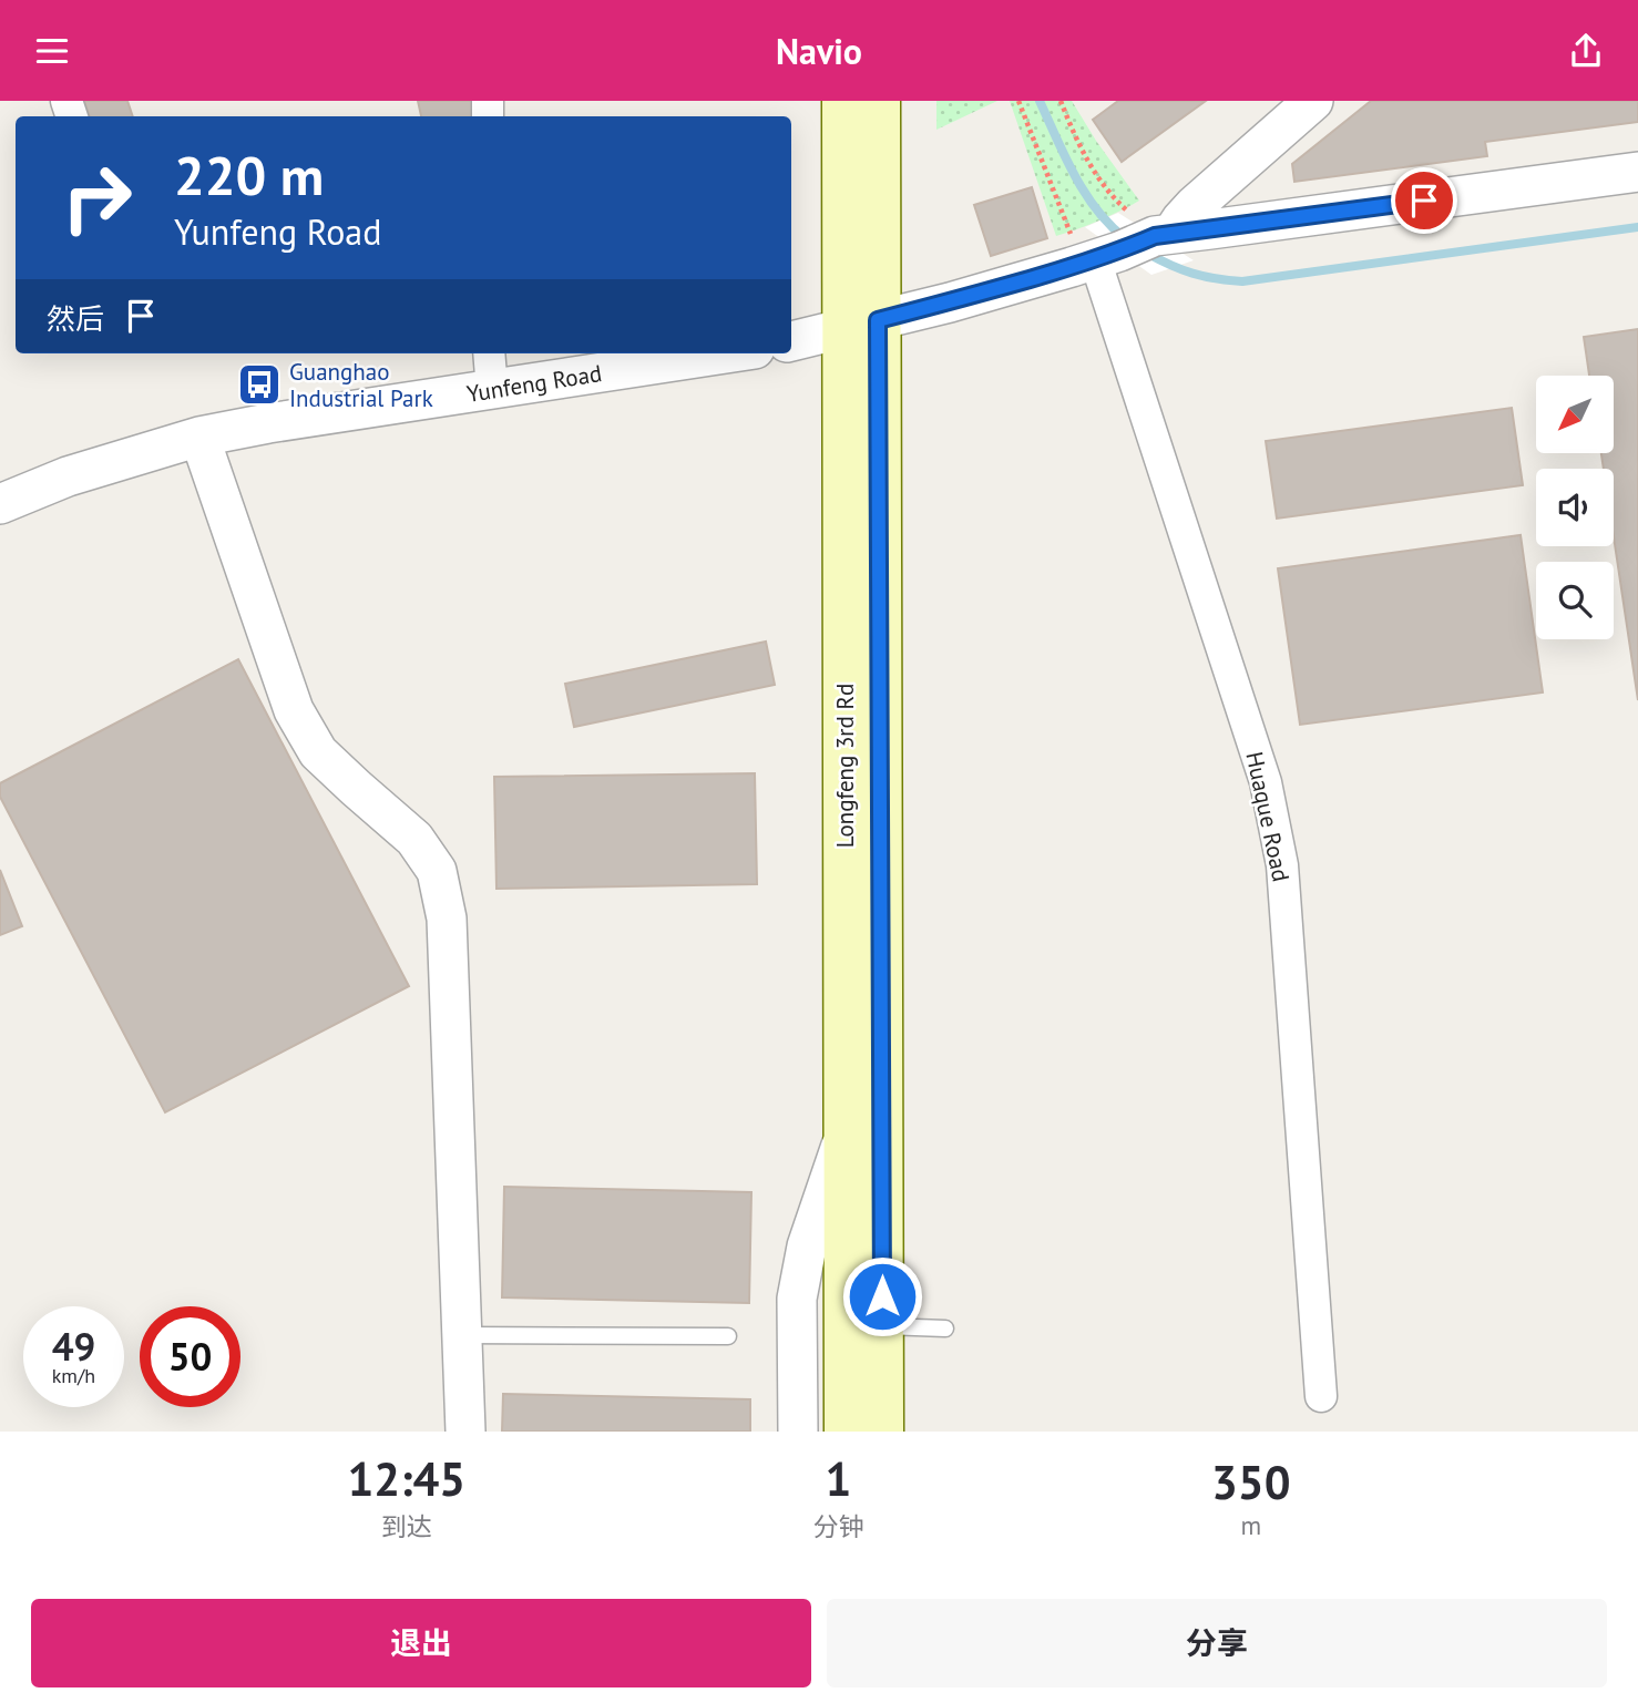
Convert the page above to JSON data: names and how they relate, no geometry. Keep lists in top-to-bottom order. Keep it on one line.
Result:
{"streets":{"main road":["Longfeng 3rd Rd"],"street":["Yunfeng Road","Huaque Road"]},"places":{"bus stop":["Guanghao Industrial Park"]},"north":"bottom left","page":{"header":"Navio","turn":["220 m","Yunfeng Road"],"then":"然后","speed":"49 km/h","limit":"50","eta":["12:45","到达","1","分钟","350","m"],"buttons":["退出","分享"]}}
